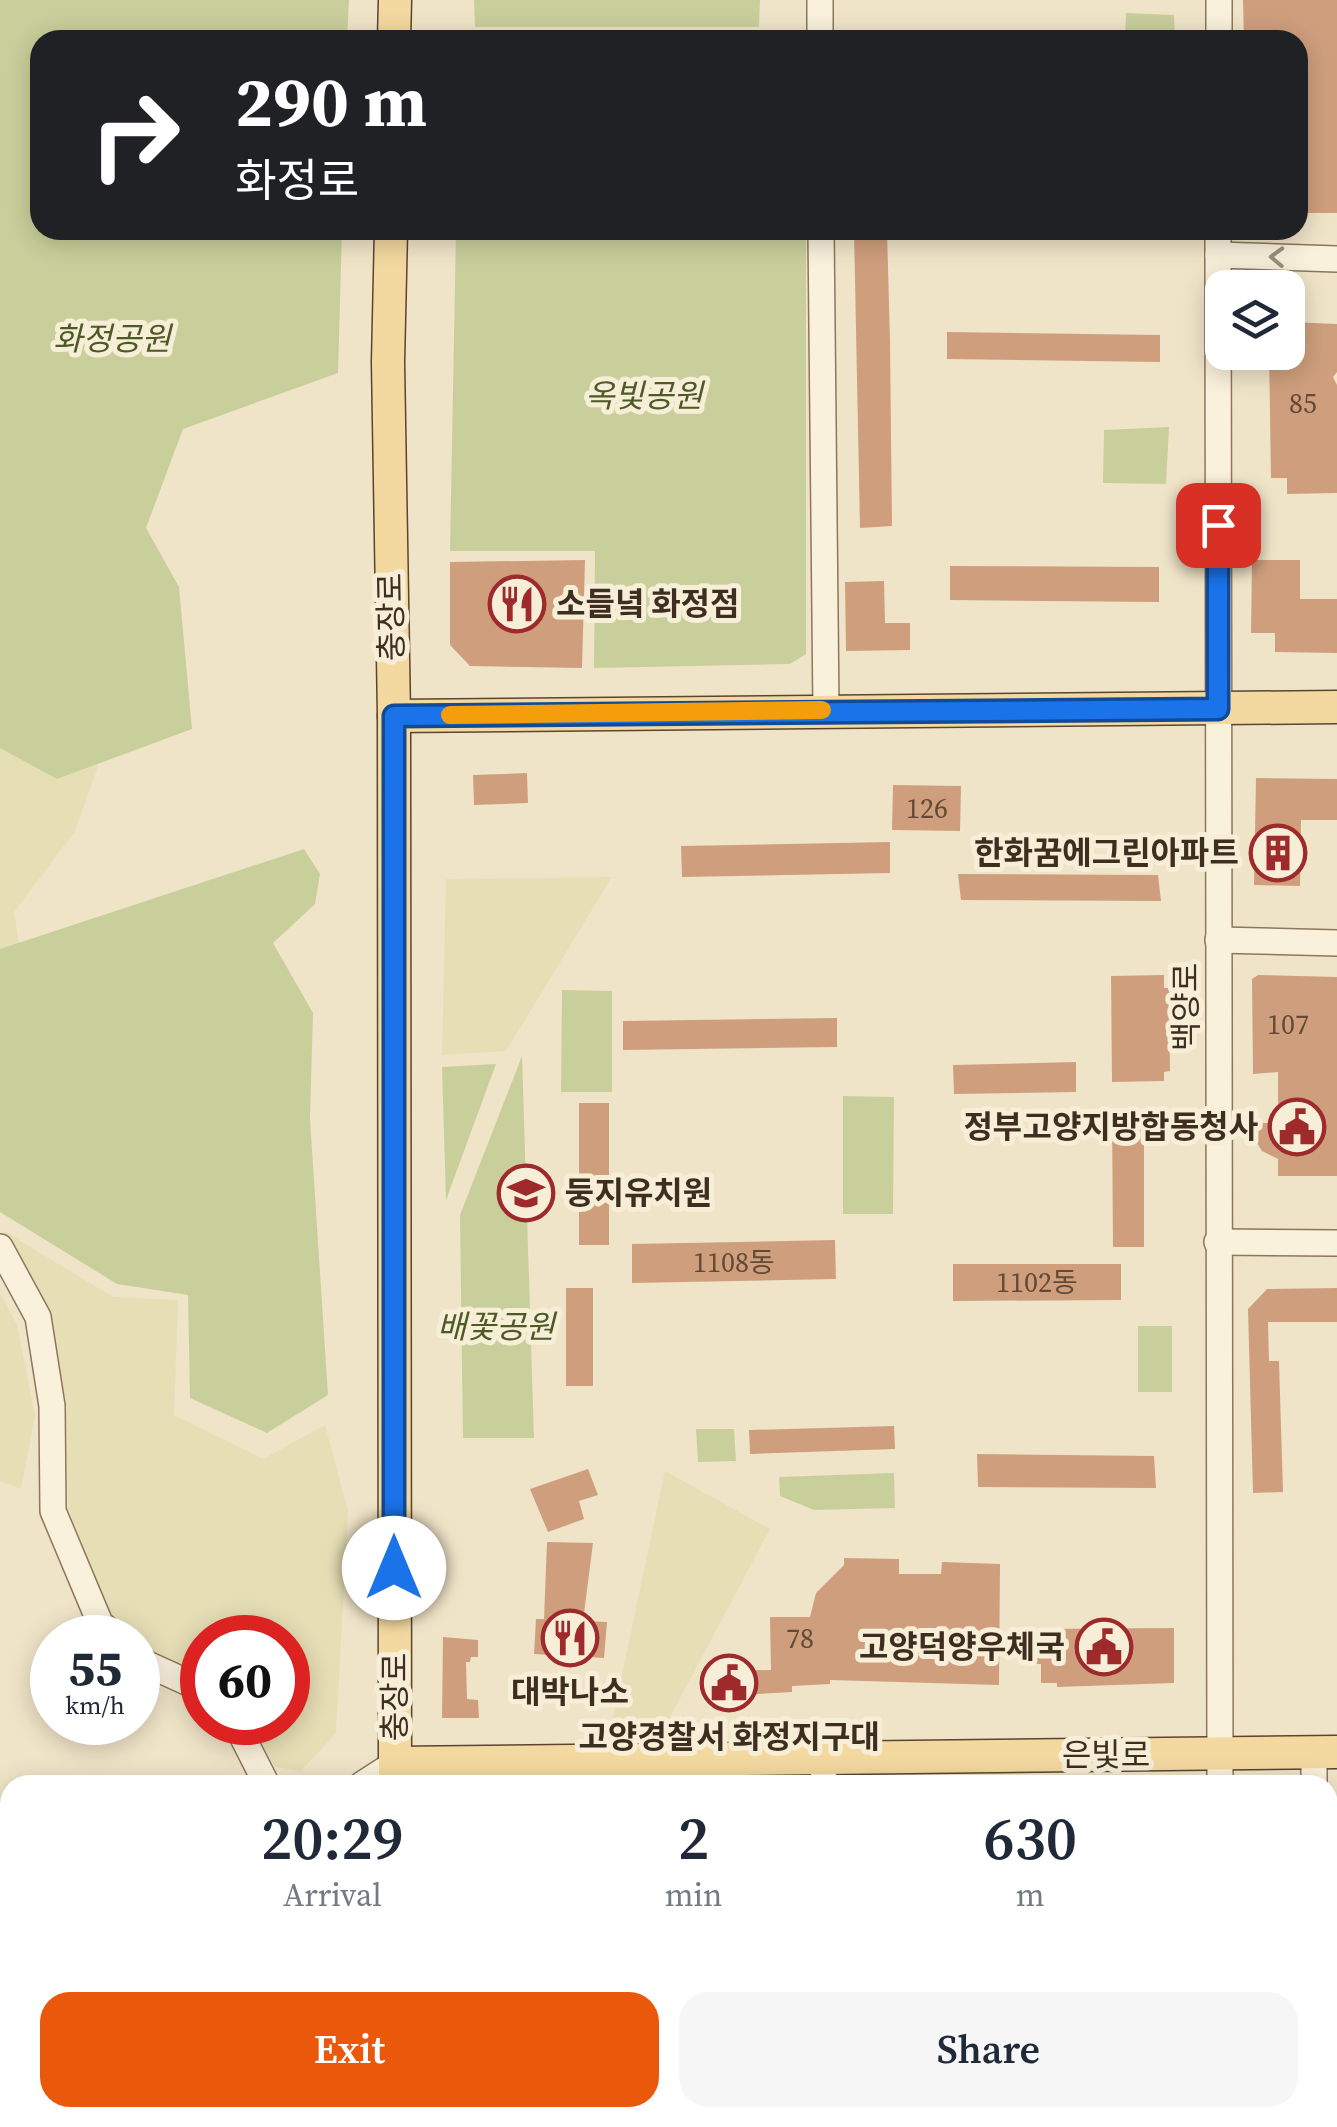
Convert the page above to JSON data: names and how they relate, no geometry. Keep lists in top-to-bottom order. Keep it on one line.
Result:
{"streets":{"main road":["충장로","은빛로"],"street":["백양로"]},"crossings":[["충장로","은빛로"],["백양로","은빛로"]],"parks":["화정공원","옥빛공원","배꽃공원"],"places":{"restaurant":["소들녘 화정점","대박나소"],"building":["한화꿈에그린아파트"],"public building":["정부고양지방합동청사","고양덕양우체국","고양경찰서 화정지구대"],"school or university":["둥지유치원"]},"house_numbers":["85","126","107","1108동","1102동","78"],"page":{"turn":["290 m","화정로"],"speed":"55 km/h","limit":"60","eta":["20:29","Arrival","2","min","630","m"],"buttons":["Exit","Share"]}}
